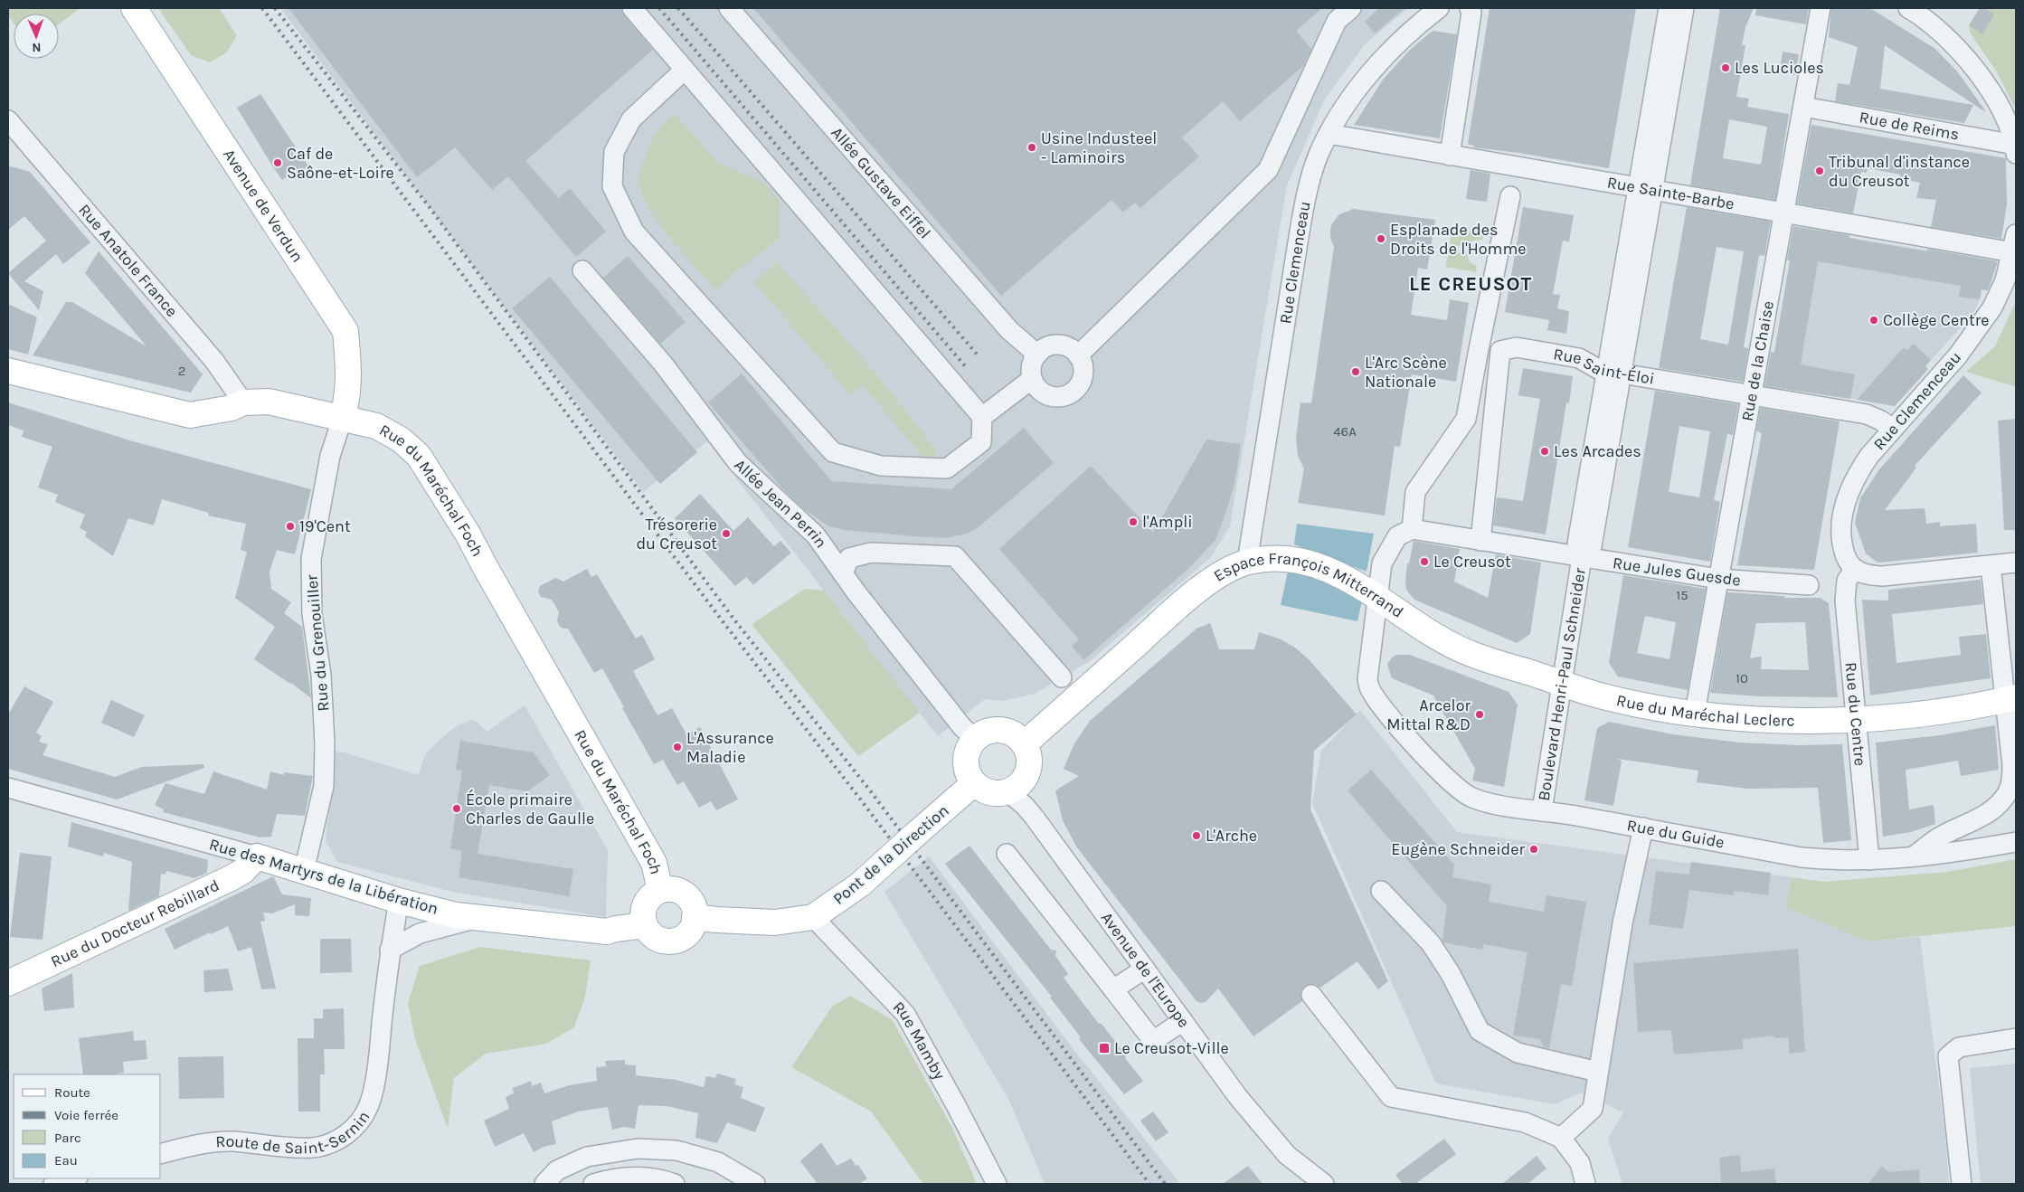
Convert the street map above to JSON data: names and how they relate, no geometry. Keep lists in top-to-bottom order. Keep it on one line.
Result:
{"streets":{"main road":["Avenue de Verdun","Rue du Maréchal Foch","Espace François Mitterrand","Rue du Maréchal Leclerc","Pont de la Direction","Rue des Martyrs de la Libération","Rue du Docteur Rebillard"],"street":["Rue de Reims","Allée Gustave Eiffel","Rue Sainte-Barbe","Rue Anatole France","Rue Clemenceau","Rue de la Chaise","Rue Saint-Éloi","Allée Jean Perrin","Rue Jules Guesde","Rue du Grenouiller","Boulevard Henri-Paul Schneider","Rue du Centre","Rue du Guide","Avenue de l'Europe","Rue Mamby","Route de Saint-Sernin"]},"crossings":[["Rue de Reims","Rue de la Chaise"],["Rue Sainte-Barbe","Rue Clemenceau"],["Rue Sainte-Barbe","Rue de la Chaise"],["Rue Sainte-Barbe","Boulevard Henri-Paul Schneider"],["Avenue de Verdun","Rue du Maréchal Foch"],["Avenue de Verdun","Rue du Grenouiller"],["Rue Anatole France","Rue du Maréchal Foch"],["Rue Clemenceau","Rue Saint-Éloi"],["Rue Clemenceau","Espace François Mitterrand"],["Rue Clemenceau","Rue du Centre"],["Rue de la Chaise","Rue Saint-Éloi"],["Rue de la Chaise","Rue Jules Guesde"],["Rue de la Chaise","Rue du Maréchal Leclerc"],["Rue Saint-Éloi","Boulevard Henri-Paul Schneider"],["Rue du Maréchal Foch","Rue du Grenouiller"],["Rue du Maréchal Foch","Pont de la Direction"],["Rue du Maréchal Foch","Rue des Martyrs de la Libération"],["Allée Jean Perrin","Espace François Mitterrand"],["Allée Jean Perrin","Pont de la Direction"],["Allée Jean Perrin","Avenue de l'Europe"],["Rue Jules Guesde","Boulevard Henri-Paul Schneider"],["Espace François Mitterrand","Rue du Maréchal Leclerc"],["Espace François Mitterrand","Rue du Guide"],["Espace François Mitterrand","Pont de la Direction"],["Espace François Mitterrand","Avenue de l'Europe"],["Rue du Grenouiller","Rue des Martyrs de la Libération"],["Boulevard Henri-Paul Schneider","Rue du Maréchal Leclerc"],["Boulevard Henri-Paul Schneider","Rue du Guide"],["Rue du Maréchal Leclerc","Rue du Centre"],["Rue du Centre","Rue du Guide"],["Pont de la Direction","Rue des Martyrs de la Libération"],["Pont de la Direction","Avenue de l'Europe"],["Pont de la Direction","Rue Mamby"],["Rue des Martyrs de la Libération","Rue du Docteur Rebillard"],["Rue des Martyrs de la Libération","Route de Saint-Sernin"]],"districts":["LE CREUSOT"],"places":{"other":["Les Lucioles","Usine Industeel - Laminoirs","Caf de Saône-et-Loire","Tribunal d'instance du Creusot","Esplanade des Droits de l'Homme","Collège Centre","L'Arc Scène Nationale","Les Arcades","l'Ampli","19'Cent","Trésorerie du Creusot","Le Creusot","Arcelor Mittal R&D","L'Assurance Maladie","École primaire Charles de Gaulle","L'Arche","Eugène Schneider"],"transit":["Le Creusot-Ville"]},"house_numbers":["2","46A","15","10"],"legend":["Route","Voie ferrée","Parc","Eau"],"north":"bottom"}
